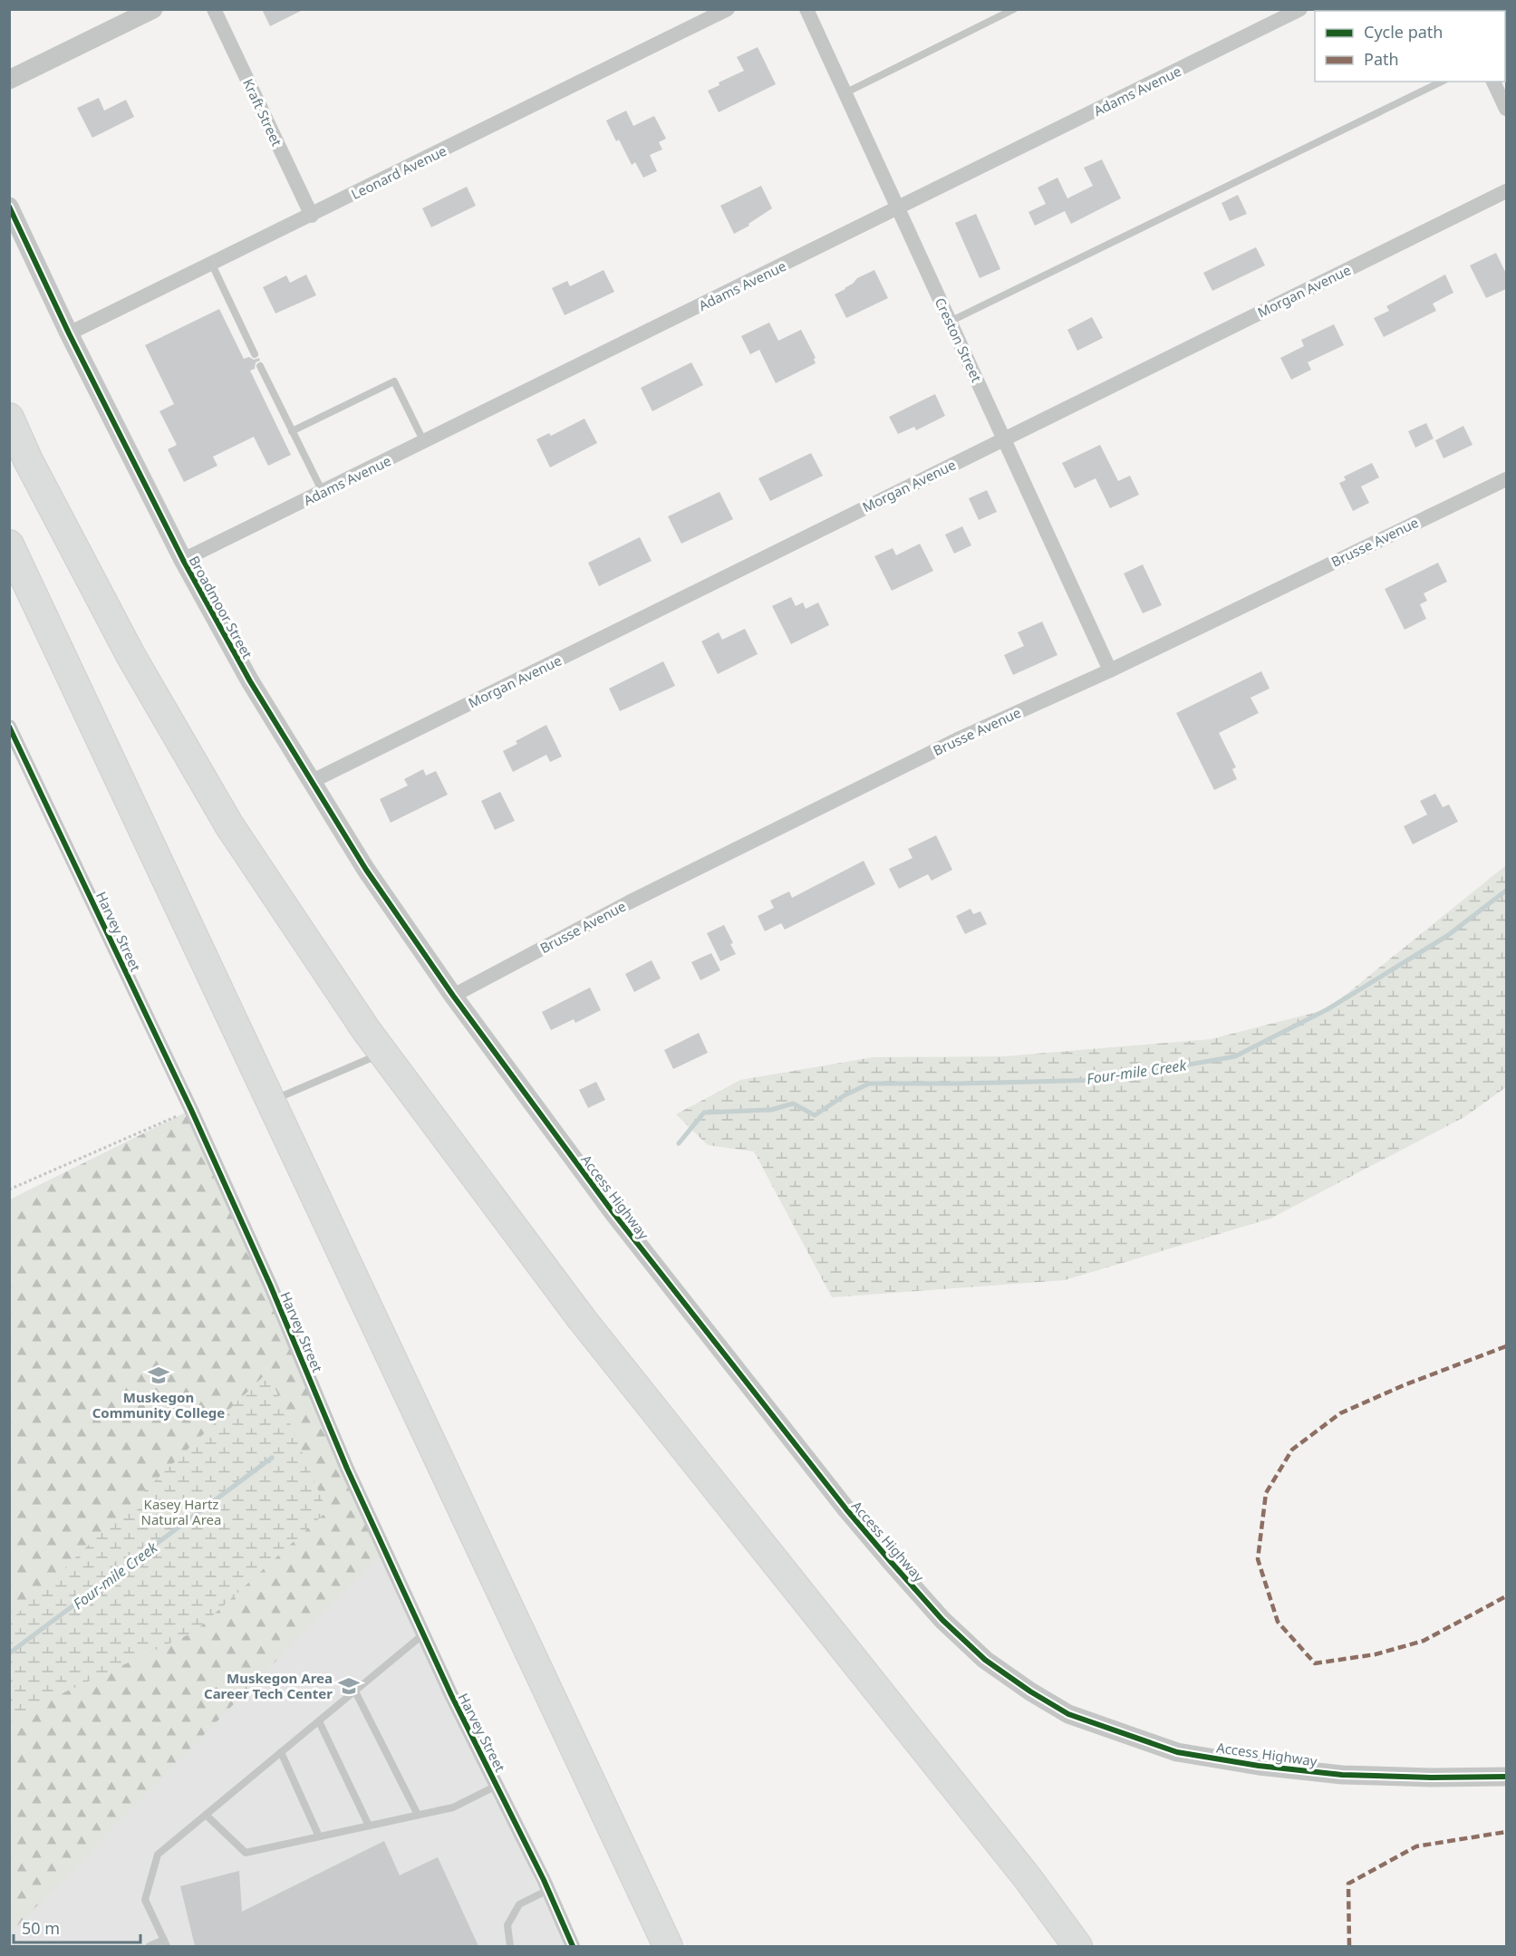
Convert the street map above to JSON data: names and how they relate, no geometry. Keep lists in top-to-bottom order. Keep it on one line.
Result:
{"streets":{"street":["Adams Avenue","Kraft Street","Leonard Avenue","Morgan Avenue","Creston Street","Brusse Avenue","Broadmoor Street","Harvey Street","Access Highway"]},"crossings":[["Adams Avenue","Creston Street"],["Adams Avenue","Broadmoor Street"],["Kraft Street","Leonard Avenue"],["Leonard Avenue","Broadmoor Street"],["Morgan Avenue","Creston Street"],["Morgan Avenue","Broadmoor Street"],["Creston Street","Brusse Avenue"],["Brusse Avenue","Broadmoor Street"],["Brusse Avenue","Access Highway"],["Broadmoor Street","Access Highway"]],"water":["Four-mile Creek"],"parks":["Kasey Hartz Natural Area"],"places":{"school or university":["Muskegon Community College","Muskegon Area Career Tech Center"]},"legend":["Cycle path","Path"],"scale_bar":"50 m"}
